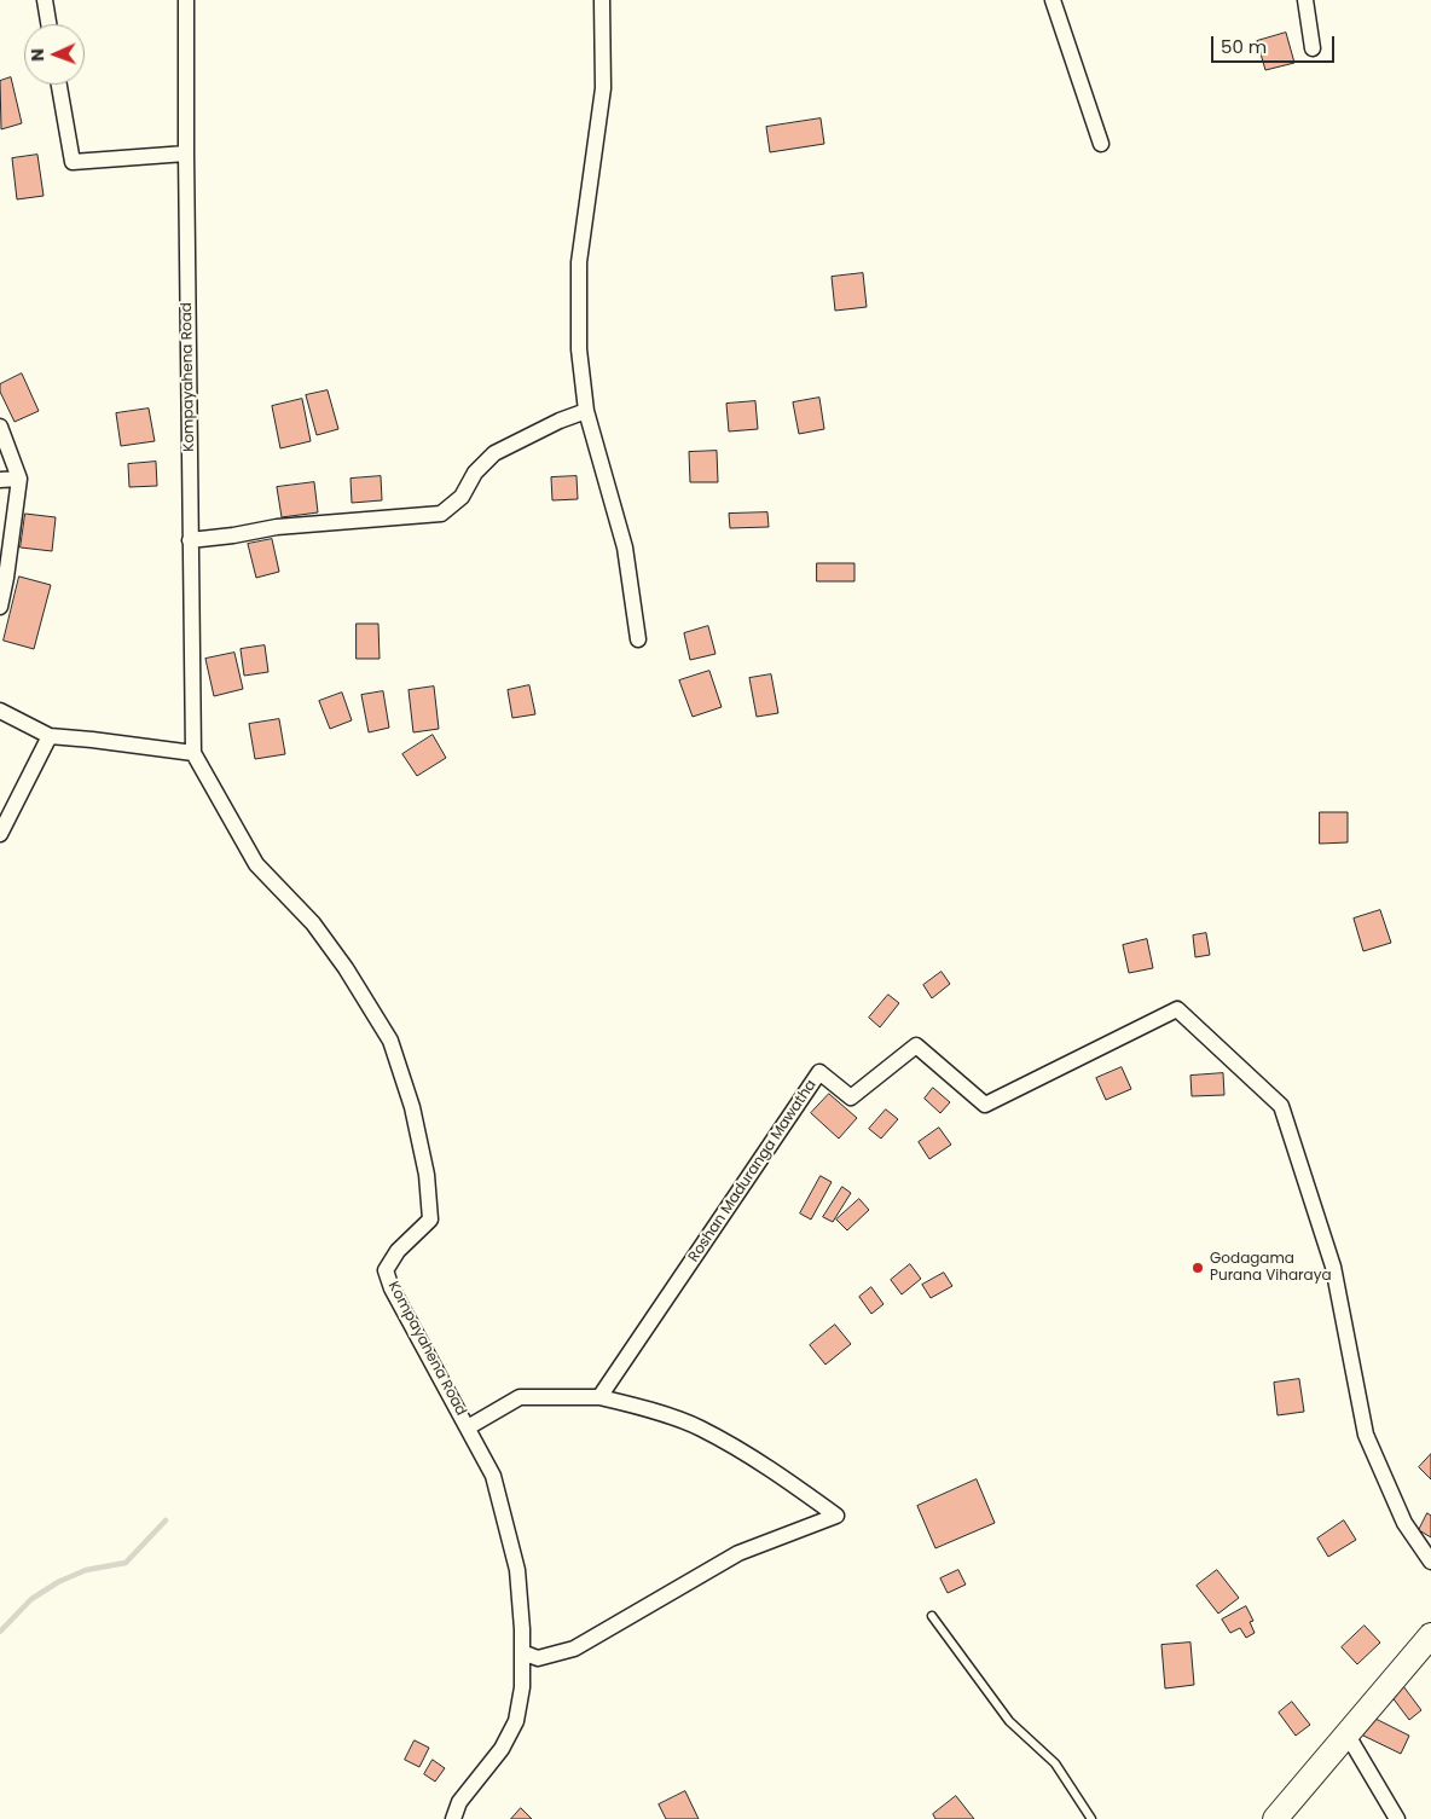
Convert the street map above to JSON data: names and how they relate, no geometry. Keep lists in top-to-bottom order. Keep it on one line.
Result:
{"streets":{"street":["Kompayahena Road","Roshan Maduranga Mawatha"]},"places":["Godagama Purana Viharaya"],"scale_bar":"50 m","north":"left"}
